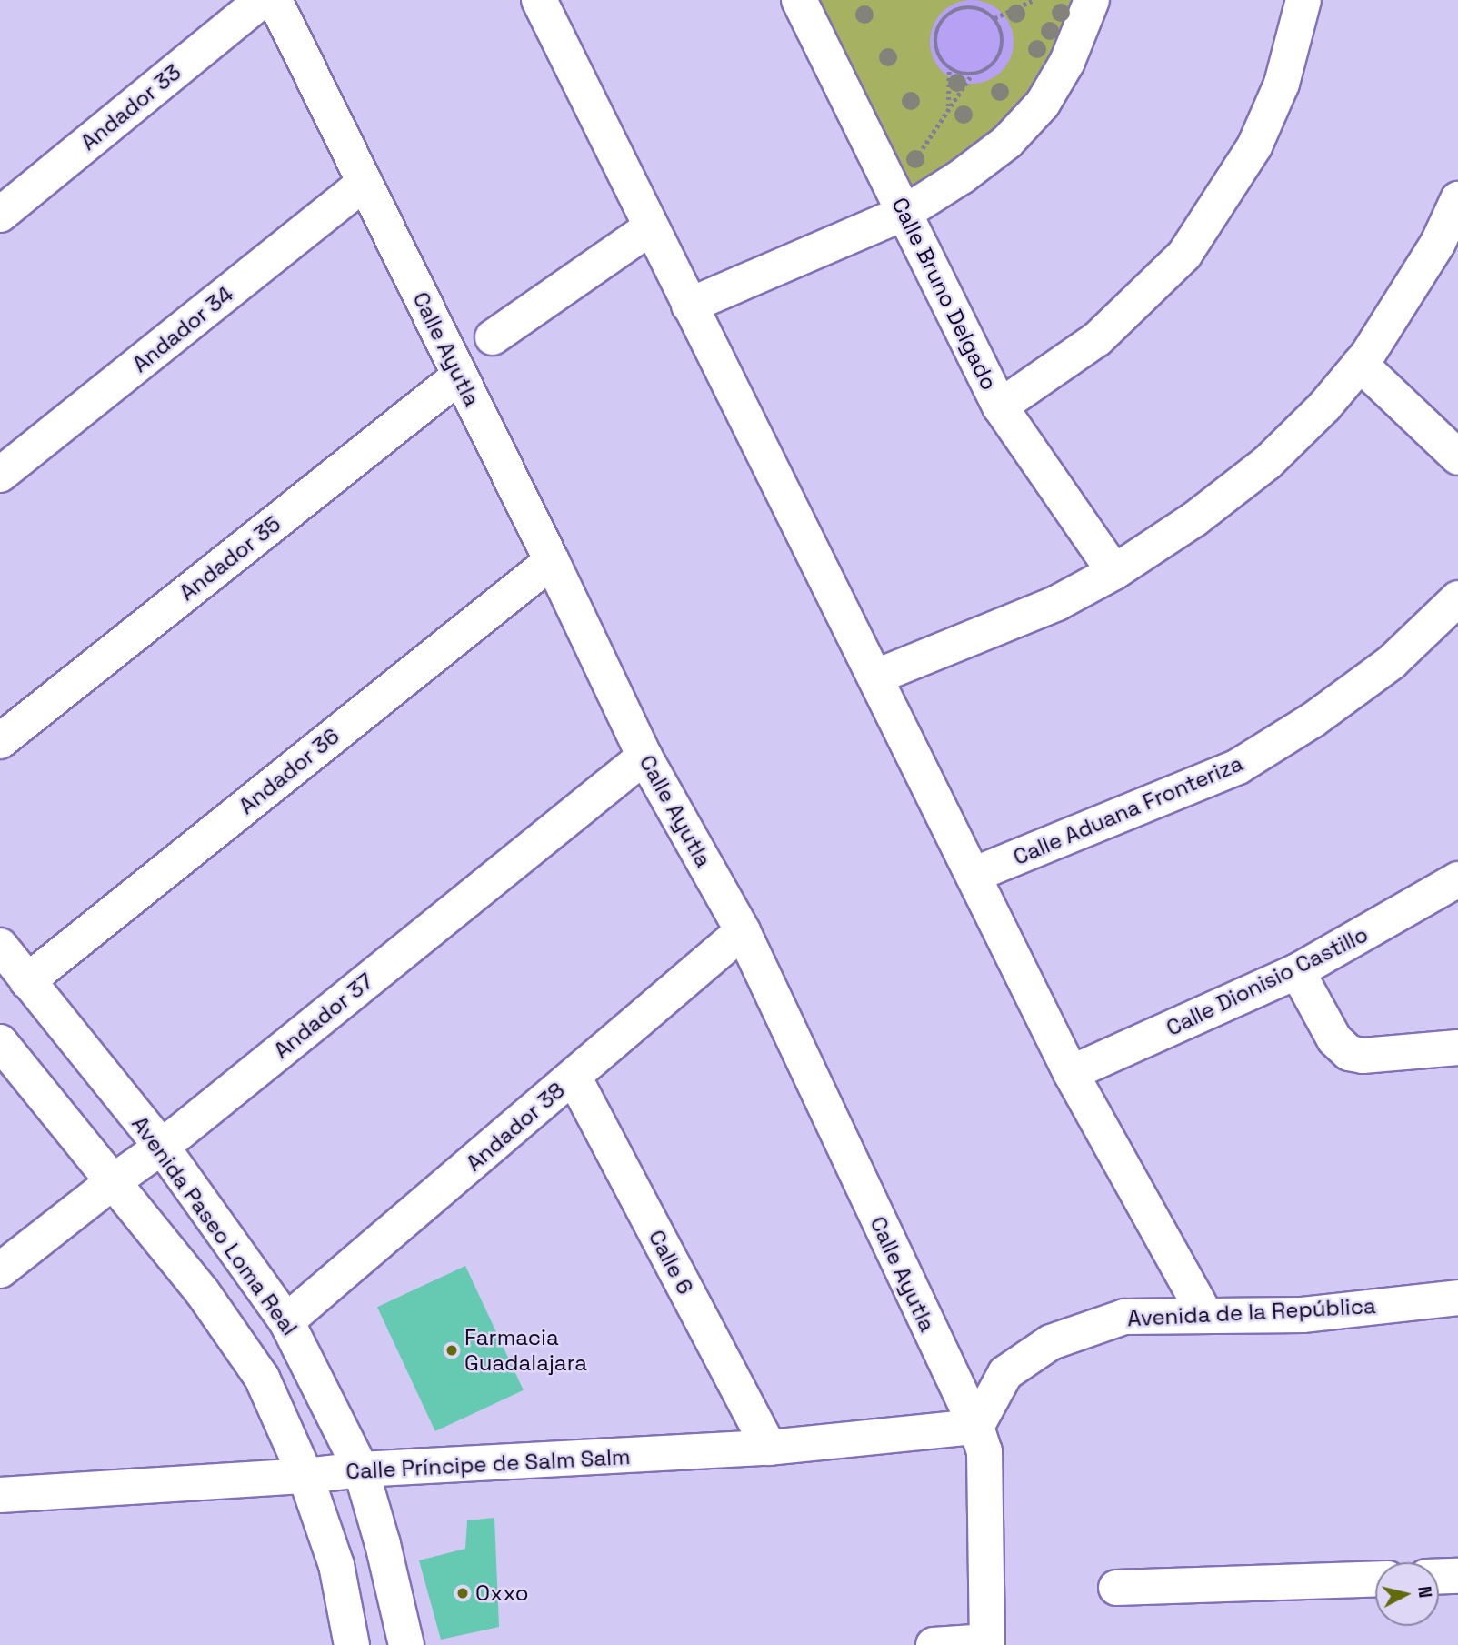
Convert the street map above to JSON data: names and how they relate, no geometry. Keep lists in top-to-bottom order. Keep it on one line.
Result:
{"streets":{"street":["Andador 33","Calle Bruno Delgado","Andador 34","Calle Ayutla","Andador 35","Andador 36","Calle Aduana Fronteriza","Calle Dionisio Castillo","Andador 37","Andador 38","Avenida Paseo Loma Real","Calle 6","Avenida de la República","Calle Príncipe de Salm Salm"]},"crossings":[["Andador 34","Calle Ayutla"],["Calle Ayutla","Andador 35"],["Calle Ayutla","Andador 36"],["Calle Ayutla","Andador 37"],["Calle Ayutla","Andador 38"],["Calle Ayutla","Avenida de la República"],["Calle Ayutla","Calle Príncipe de Salm Salm"],["Andador 36","Avenida Paseo Loma Real"],["Andador 37","Avenida Paseo Loma Real"],["Andador 38","Avenida Paseo Loma Real"],["Andador 38","Calle 6"],["Avenida Paseo Loma Real","Calle Príncipe de Salm Salm"],["Calle 6","Calle Príncipe de Salm Salm"],["Avenida de la República","Calle Príncipe de Salm Salm"]],"places":["Farmacia Guadalajara","Oxxo"],"north":"right"}
